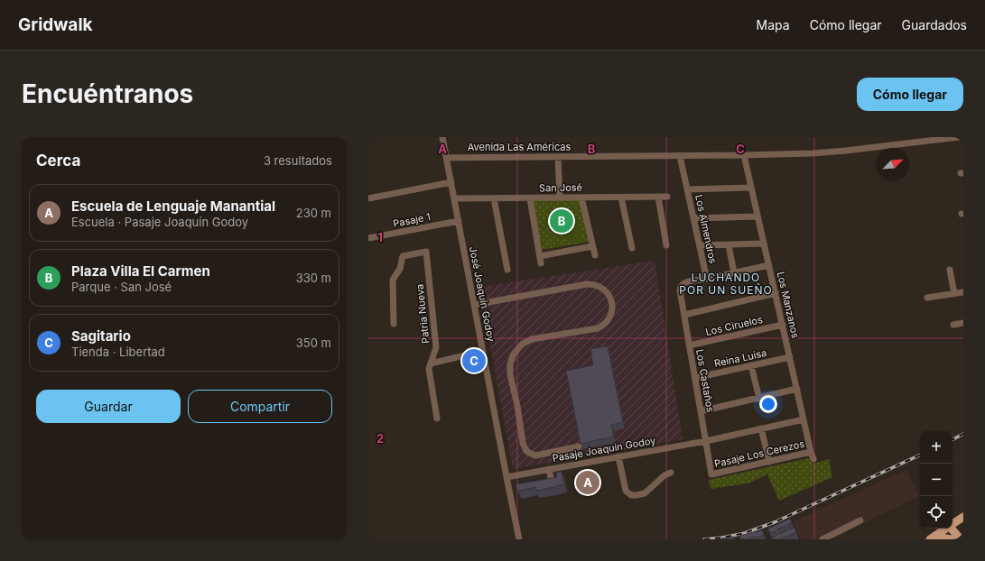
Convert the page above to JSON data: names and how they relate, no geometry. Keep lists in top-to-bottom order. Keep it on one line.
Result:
{"streets":{"street":["Avenida Las Américas","San José","Pasaje 1","Los Almendros","José Joaquín Godoy","Los Manzanos","Patria Nueva","Los Ciruelos","Reina Luisa","Los Castaños","Pasaje Joaquín Godoy","Pasaje Los Cerezos"]},"crossings":[["Avenida Las Américas","Los Almendros"],["Avenida Las Américas","José Joaquín Godoy"],["Avenida Las Américas","Los Manzanos"],["San José","José Joaquín Godoy"],["Pasaje 1","José Joaquín Godoy"],["Los Almendros","Los Castaños"],["José Joaquín Godoy","Pasaje Joaquín Godoy"],["Los Manzanos","Los Ciruelos"],["Los Manzanos","Reina Luisa"],["Los Manzanos","Pasaje Joaquín Godoy"],["Los Manzanos","Pasaje Los Cerezos"],["Los Ciruelos","Los Castaños"],["Reina Luisa","Los Castaños"],["Los Castaños","Pasaje Joaquín Godoy"],["Los Castaños","Pasaje Los Cerezos"]],"districts":["LUCHANDO POR UN SUEÑO"],"north":"top right","page":{"header":"Gridwalk","nav":["Mapa","Cómo llegar","Guardados"],"buttons":["Cómo llegar",["Guardar","Compartir"]],"title":"Encuéntranos","heading":["Cerca","3 resultados"],"list":[{"mark":"A","name":"Escuela de Lenguaje Manantial","note":"Escuela · Pasaje Joaquín Godoy","value":"230 m"},{"mark":"B","name":"Plaza Villa El Carmen","note":"Parque · San José","value":"330 m"},{"mark":"C","name":"Sagitario","note":"Tienda · Libertad","value":"350 m"}],"pins":["B","C","A"],"map_buttons":["+","−"]},"grid":{"columns":["A","B","C"],"rows":["1","2"]}}
